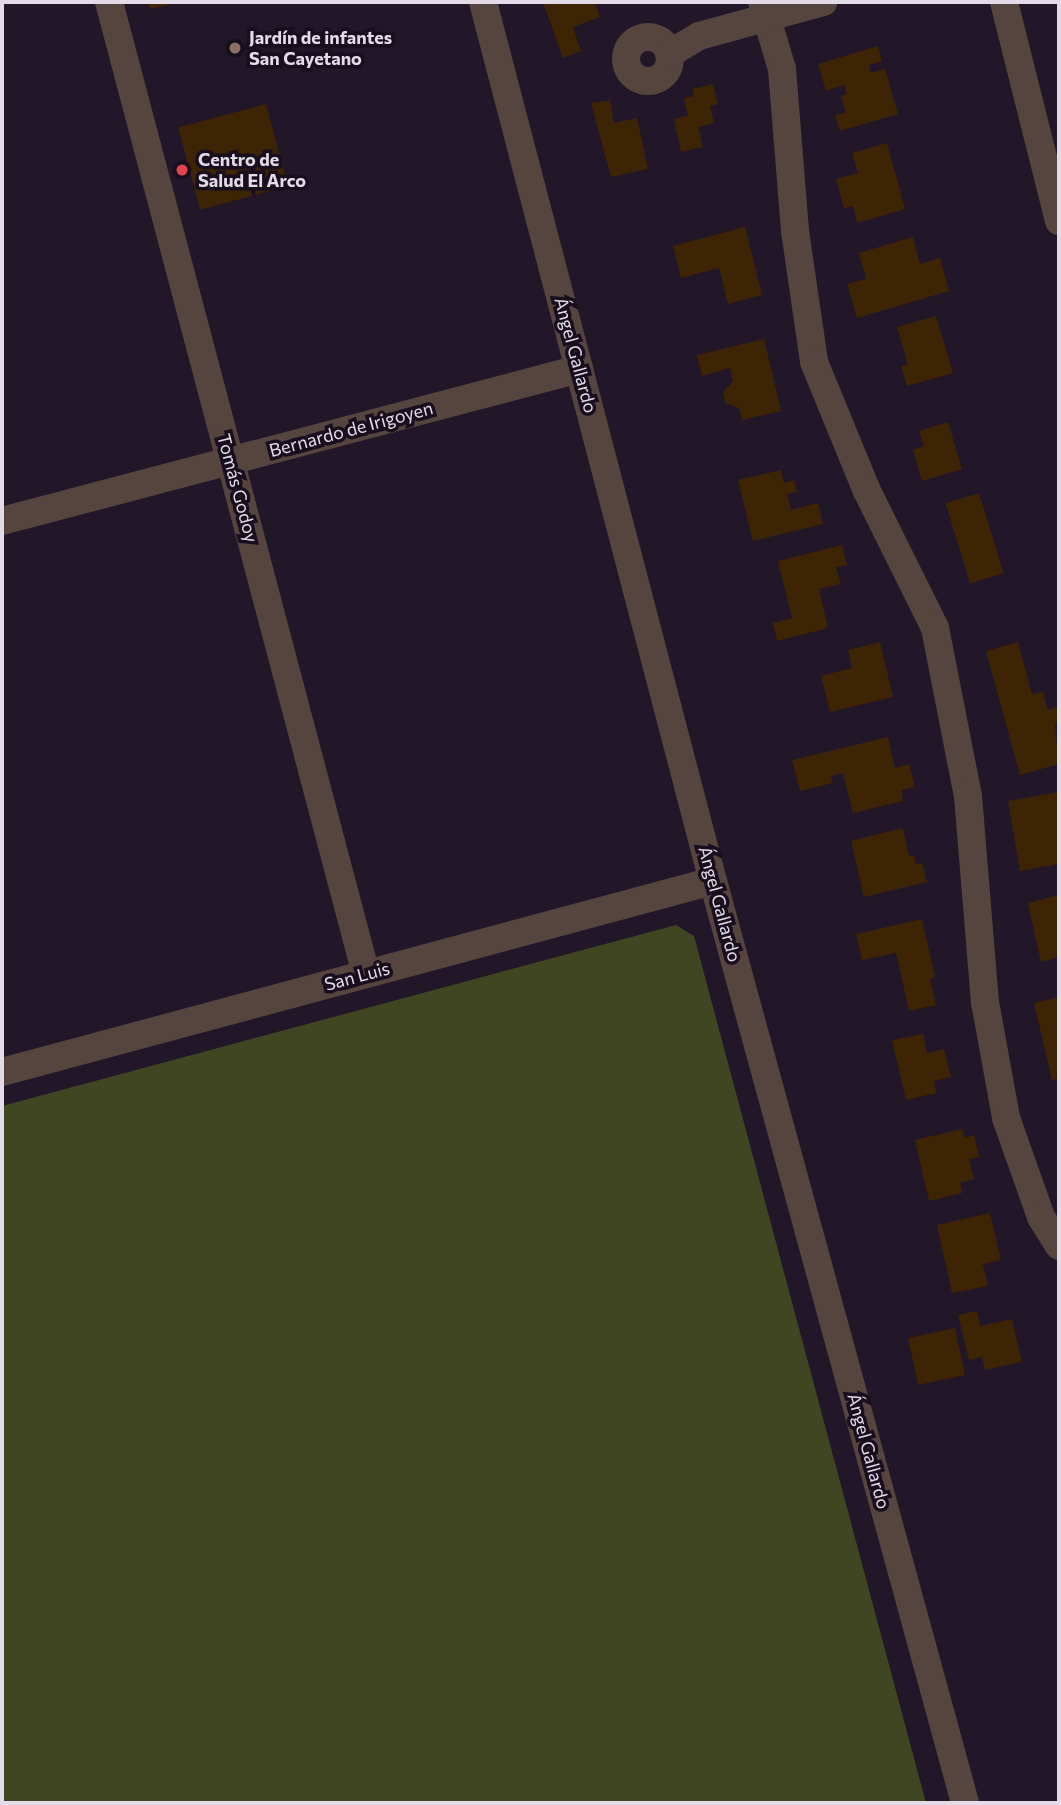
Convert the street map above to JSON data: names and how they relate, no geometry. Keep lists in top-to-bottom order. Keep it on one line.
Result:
{"streets":{"street":["Ángel Gallardo","Bernardo de Irigoyen","Tomás Godoy","San Luis"]},"crossings":[["Ángel Gallardo","Bernardo de Irigoyen"],["Ángel Gallardo","San Luis"],["Bernardo de Irigoyen","Tomás Godoy"],["Tomás Godoy","San Luis"]],"places":["Jardín de infantes San Cayetano","Centro de Salud El Arco"]}
